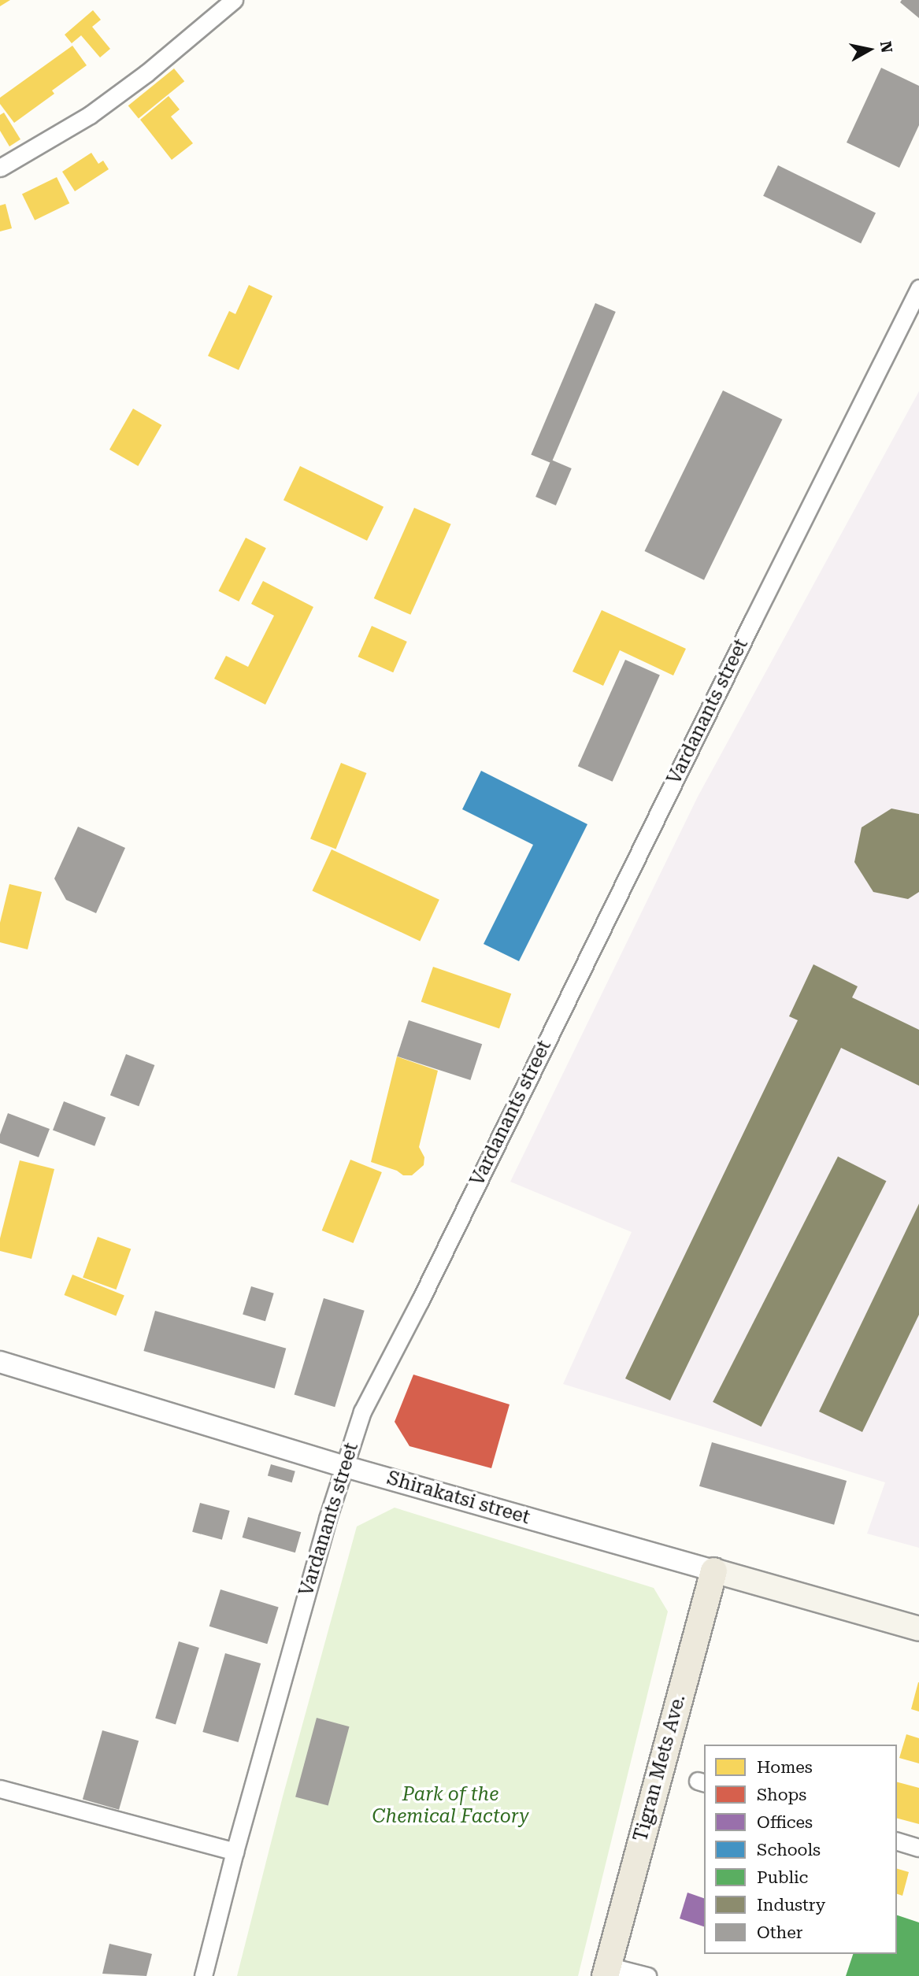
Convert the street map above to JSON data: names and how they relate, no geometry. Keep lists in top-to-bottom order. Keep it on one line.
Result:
{"streets":{"main road":["Shirakatsi street","Tigran Mets Ave."],"street":["Vardanants street"]},"crossings":[["Vardanants street","Shirakatsi street"],["Shirakatsi street","Tigran Mets Ave."]],"parks":["Park of the Chemical Factory"],"legend":["Homes","Shops","Offices","Schools","Public","Industry","Other"],"north":"right"}
